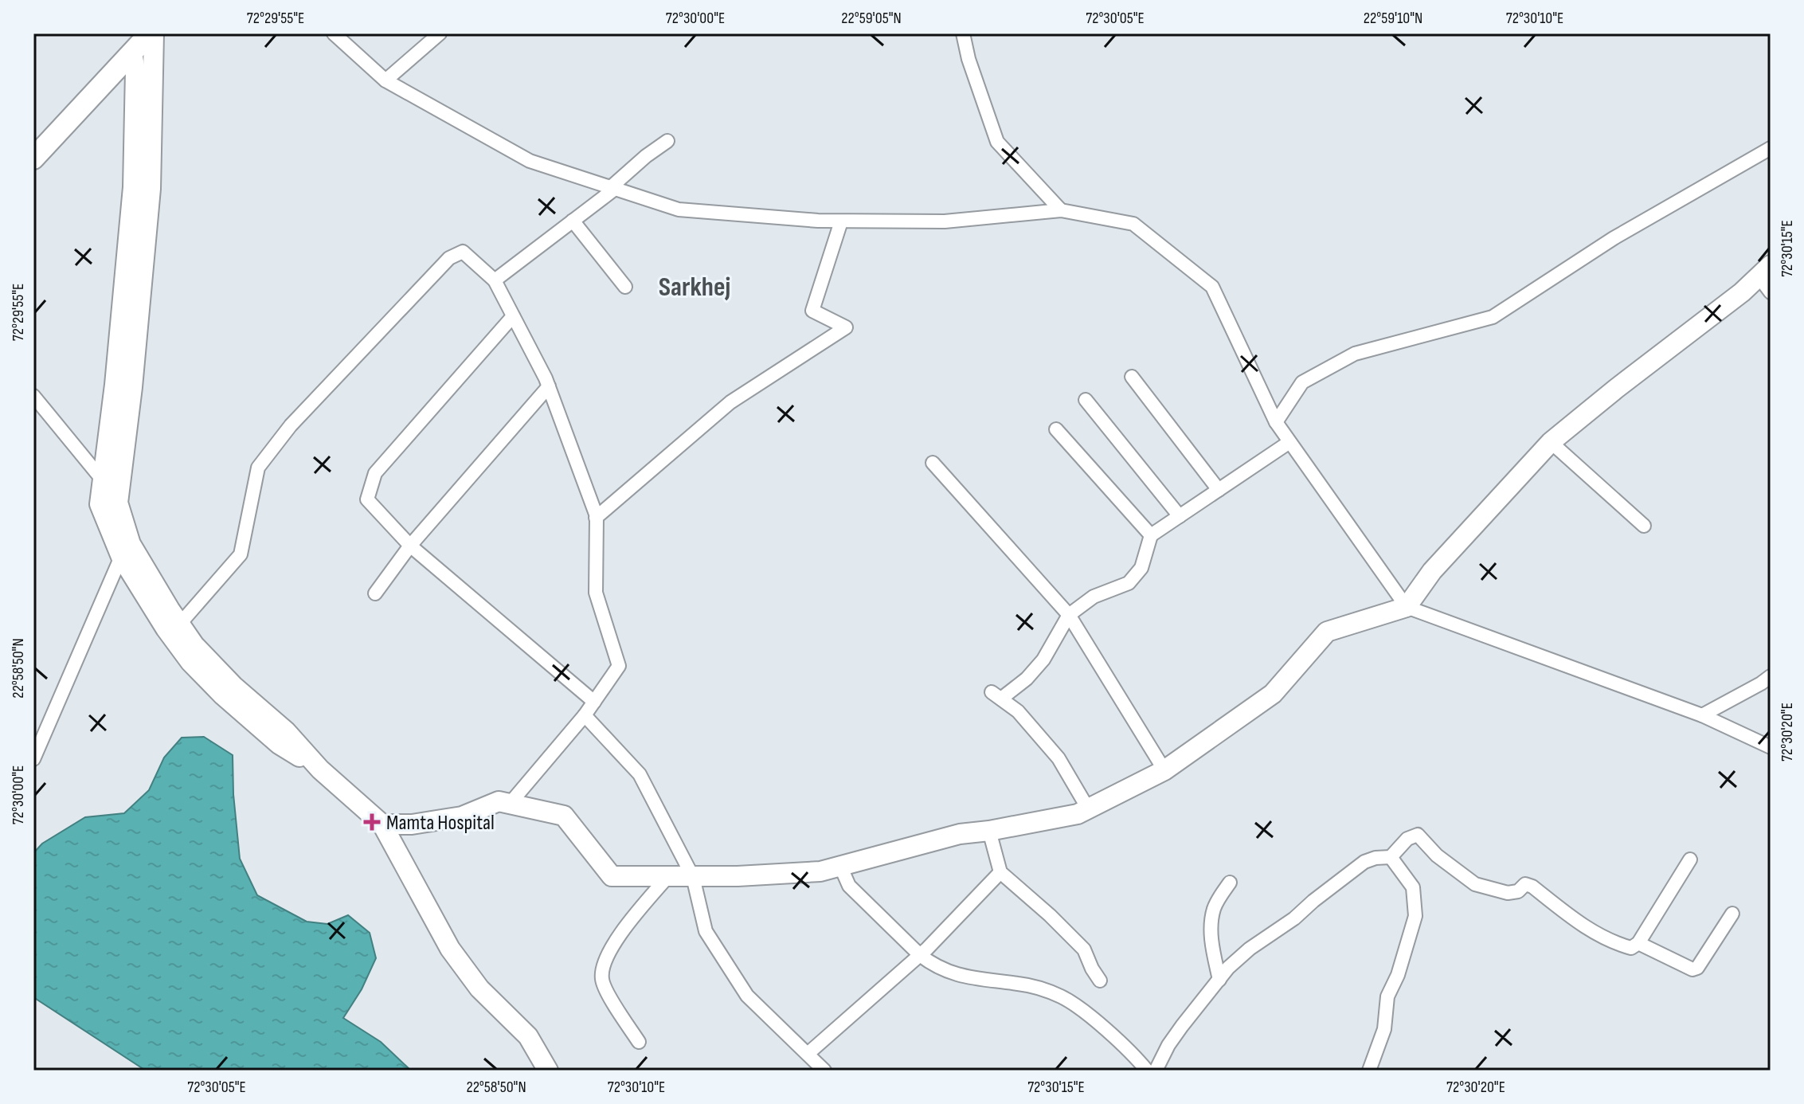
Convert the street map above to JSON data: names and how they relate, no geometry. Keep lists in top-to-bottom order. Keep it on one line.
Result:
{"districts":["Sarkhej"],"places":{"health":["Mamta Hospital"]},"coordinates":["72°29'55\"E","72°30'00\"E","22°59'05\"N","72°30'05\"E","22°59'10\"N","72°30'10\"E","72°30'15\"E","22°58'50\"N","72°30'20\"E"]}
